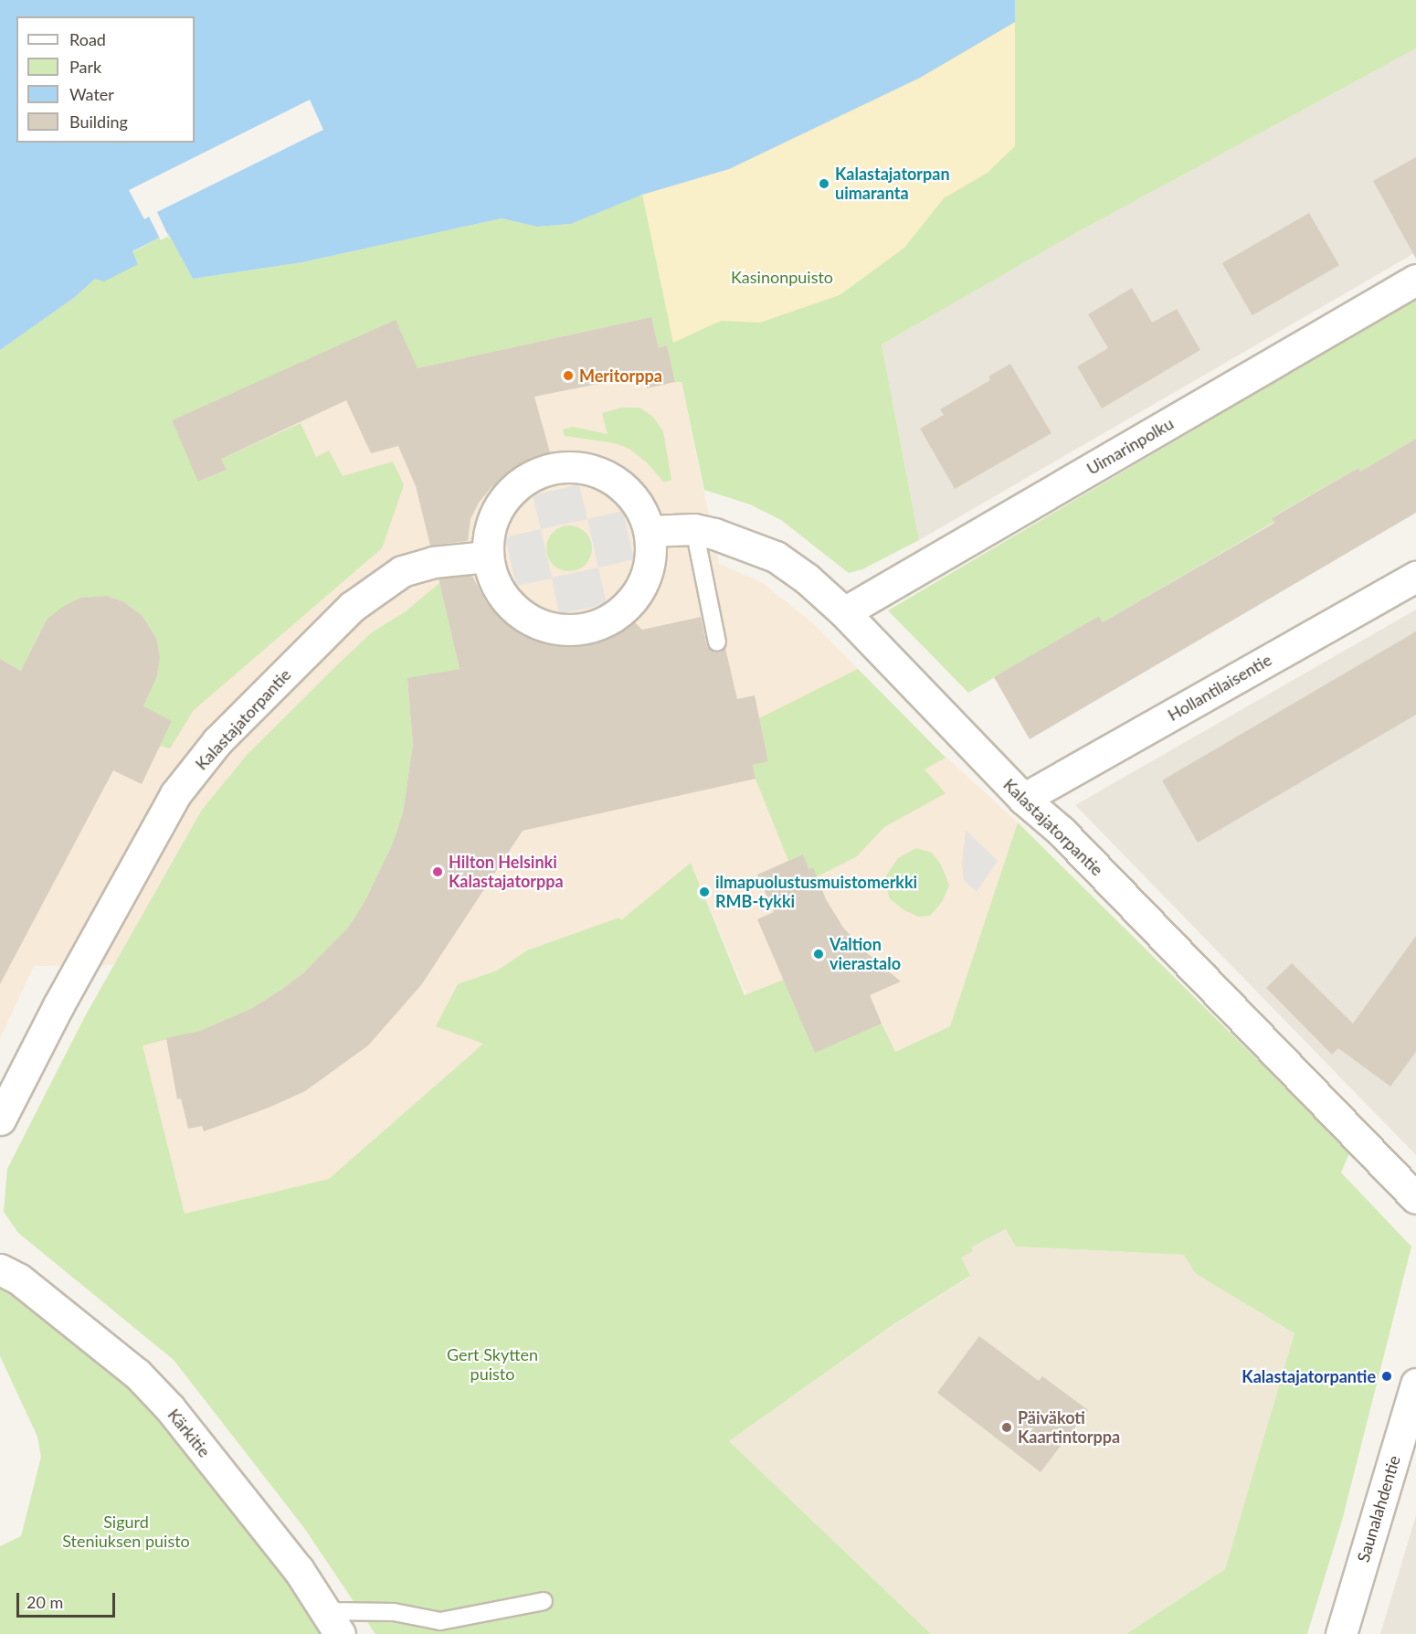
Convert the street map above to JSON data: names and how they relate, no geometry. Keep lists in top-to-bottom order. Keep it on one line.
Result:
{"streets":{"street":["Uimarinpolku","Hollantilaisentie","Kalastajatorpantie","Kärkitie","Saunalahdentie"]},"crossings":[["Uimarinpolku","Kalastajatorpantie"],["Hollantilaisentie","Kalastajatorpantie"]],"parks":["Kasinonpuisto","Gert Skytten puisto","Sigurd Steniuksen puisto"],"places":["Kalastajatorpan uimaranta","Meritorppa","Hilton Helsinki Kalastajatorppa","ilmapuolustusmuistomerkki RMB-tykki","Valtion vierastalo","Kalastajatorpantie","Päiväkoti Kaartintorppa"],"legend":["Road","Park","Water","Building"],"scale_bar":"20 m"}
